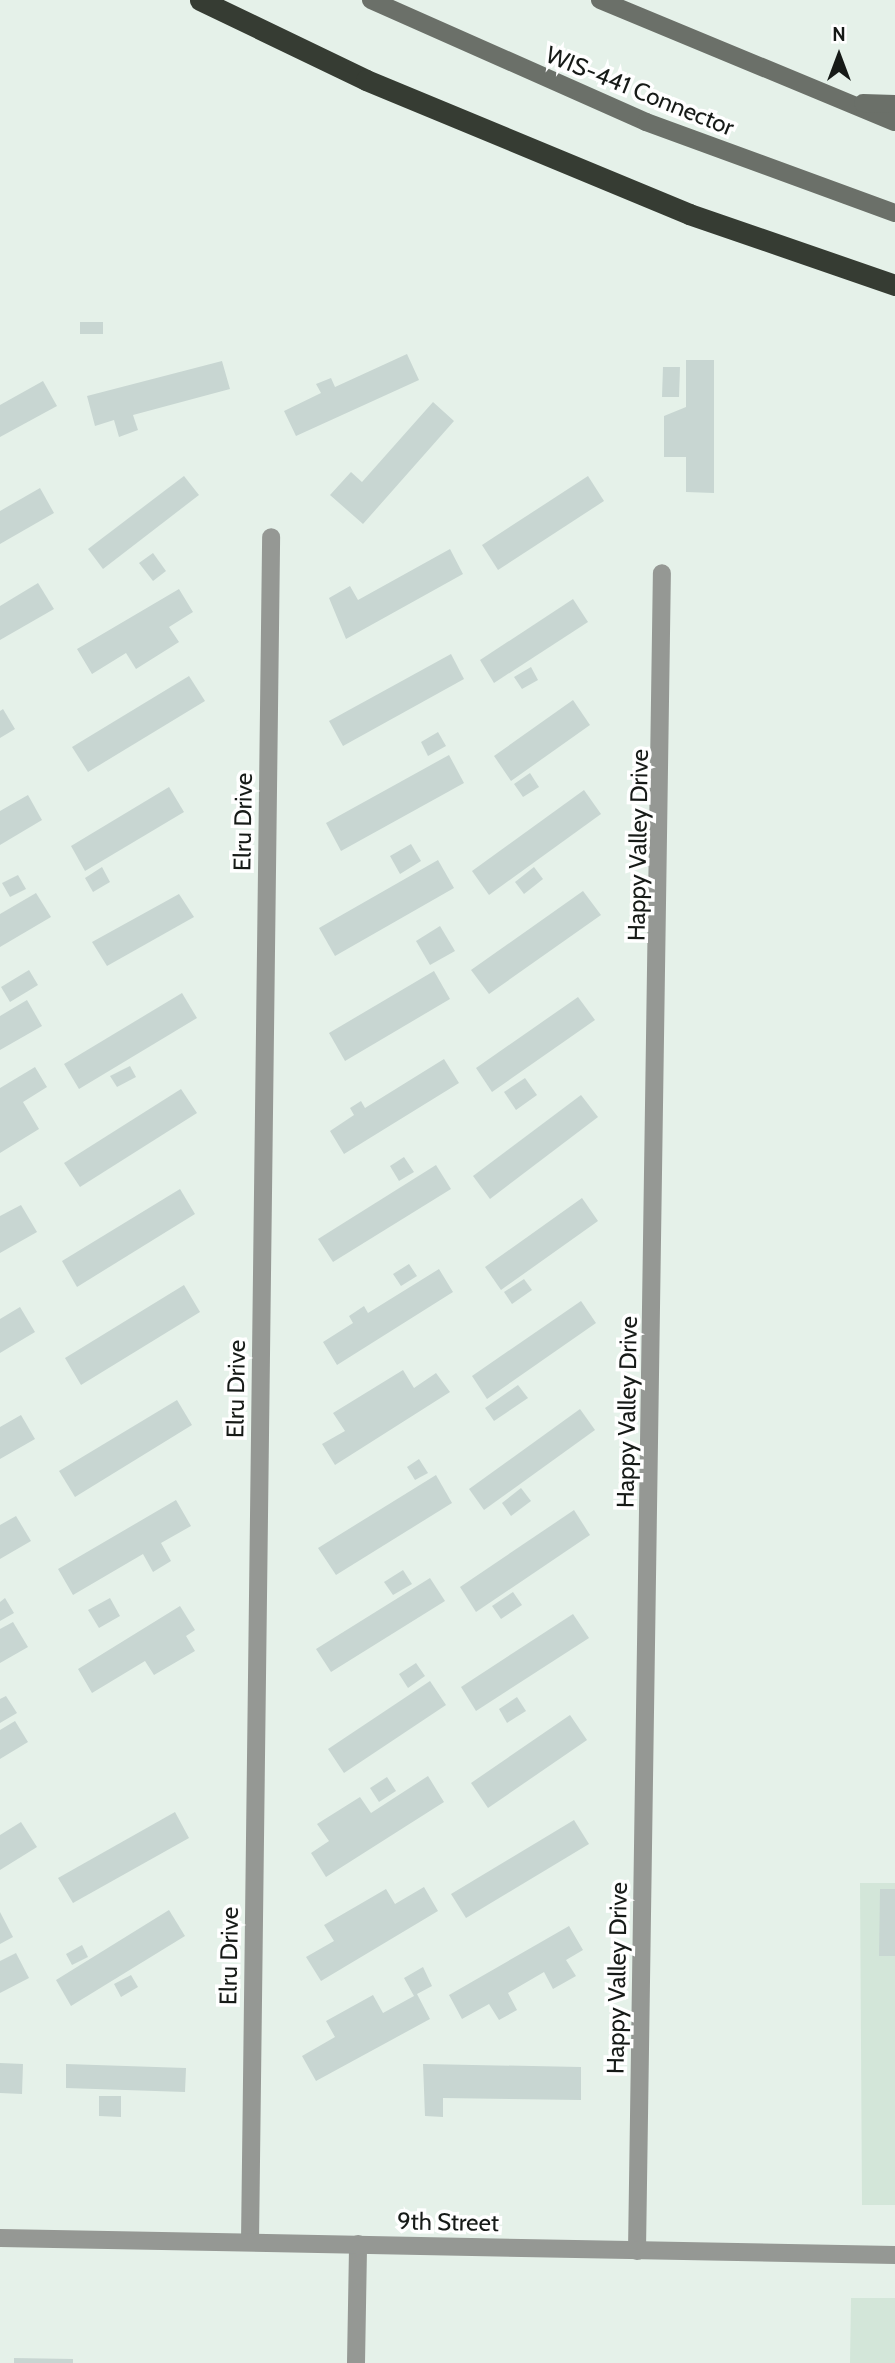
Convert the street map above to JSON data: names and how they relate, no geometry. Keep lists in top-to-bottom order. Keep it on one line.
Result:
{"streets":{"main road":["WIS-441 Connector"],"street":["Elru Drive","Happy Valley Drive","9th Street"]},"crossings":[["Elru Drive","9th Street"],["Happy Valley Drive","9th Street"]],"north":"top"}
